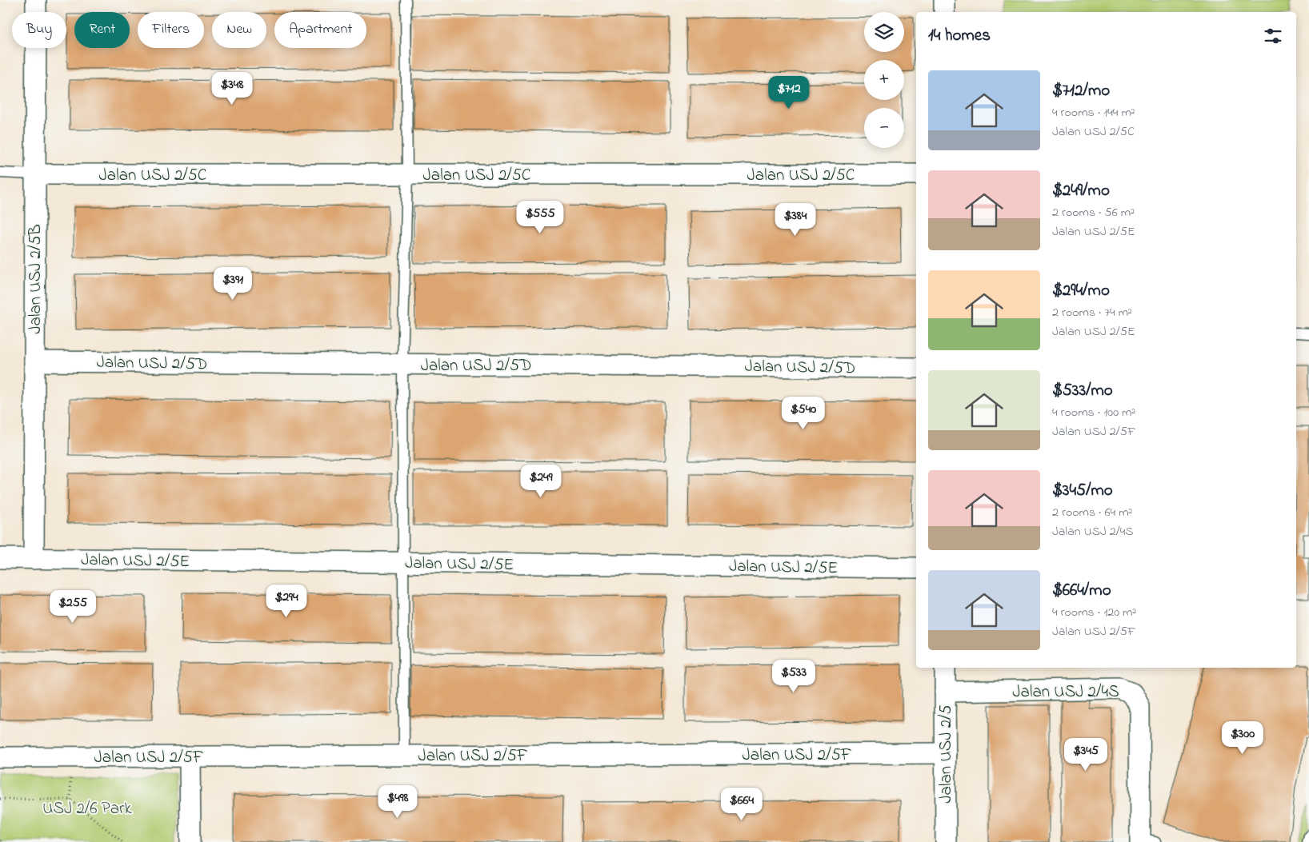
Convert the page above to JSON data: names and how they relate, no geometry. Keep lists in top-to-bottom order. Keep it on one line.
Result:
{"streets":{"street":["Jalan USJ 2/5C","Jalan USJ 2/5B","Jalan USJ 2/5D","Jalan USJ 2/5E","Jalan USJ 2/4S","Jalan USJ 2/5F","Jalan USJ 2/5"]},"crossings":[["Jalan USJ 2/5C","Jalan USJ 2/5B"],["Jalan USJ 2/5B","Jalan USJ 2/5D"],["Jalan USJ 2/5B","Jalan USJ 2/5E"],["Jalan USJ 2/4S","Jalan USJ 2/5"],["Jalan USJ 2/5F","Jalan USJ 2/5"]],"parks":["USJ 2/6 Park"],"page":{"map_buttons":["+","−"],"chip":["Buy","Rent","Filters","New","Apartment"],"heading":"14 homes","list":[{"name":"$712/mo","note":"4 rooms · 144 m² · Jalan USJ 2/5C"},{"name":"$249/mo","note":"2 rooms · 56 m² · Jalan USJ 2/5E"},{"name":"$294/mo","note":"2 rooms · 74 m² · Jalan USJ 2/5E"},{"name":"$533/mo","note":"4 rooms · 100 m² · Jalan USJ 2/5F"},{"name":"$345/mo","note":"2 rooms · 64 m² · Jalan USJ 2/4S"},{"name":"$664/mo","note":"4 rooms · 120 m² · Jalan USJ 2/5F"}],"price":["$348","$712","$555","$384","$391","$540","$249","$294","$255","$533","$300","$345","$498","$664"]}}
